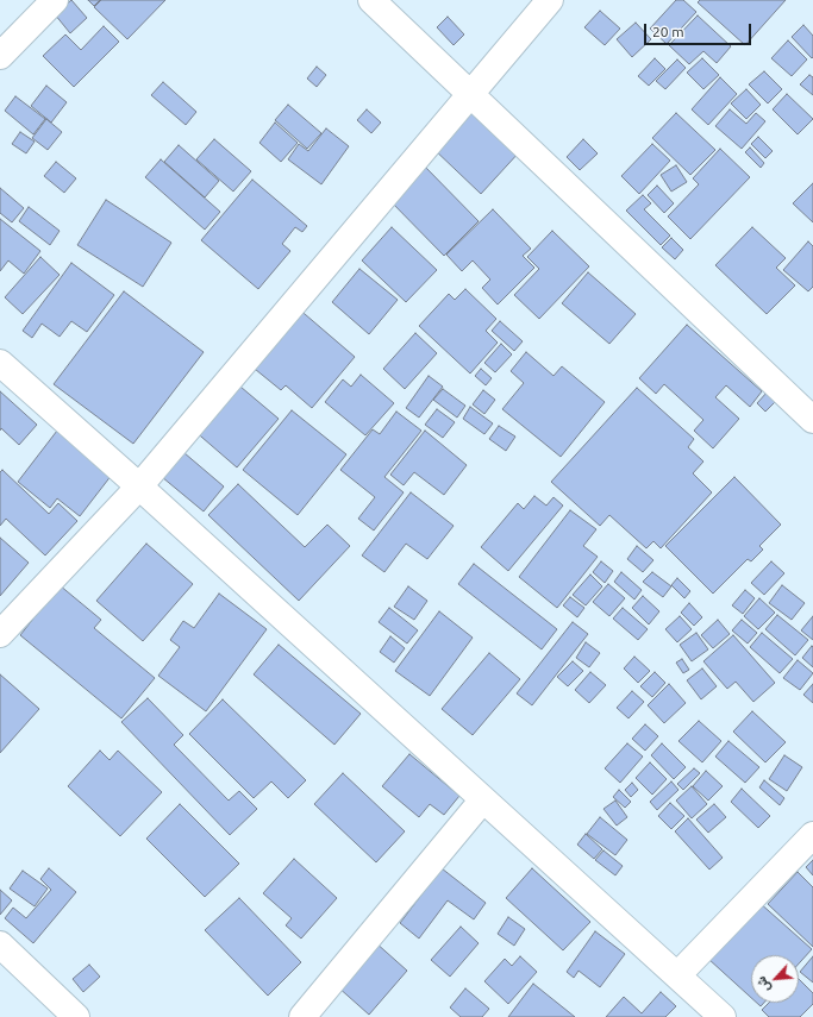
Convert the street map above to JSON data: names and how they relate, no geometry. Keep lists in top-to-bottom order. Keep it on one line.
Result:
{"scale_bar":"20 m","north":"bottom left"}
